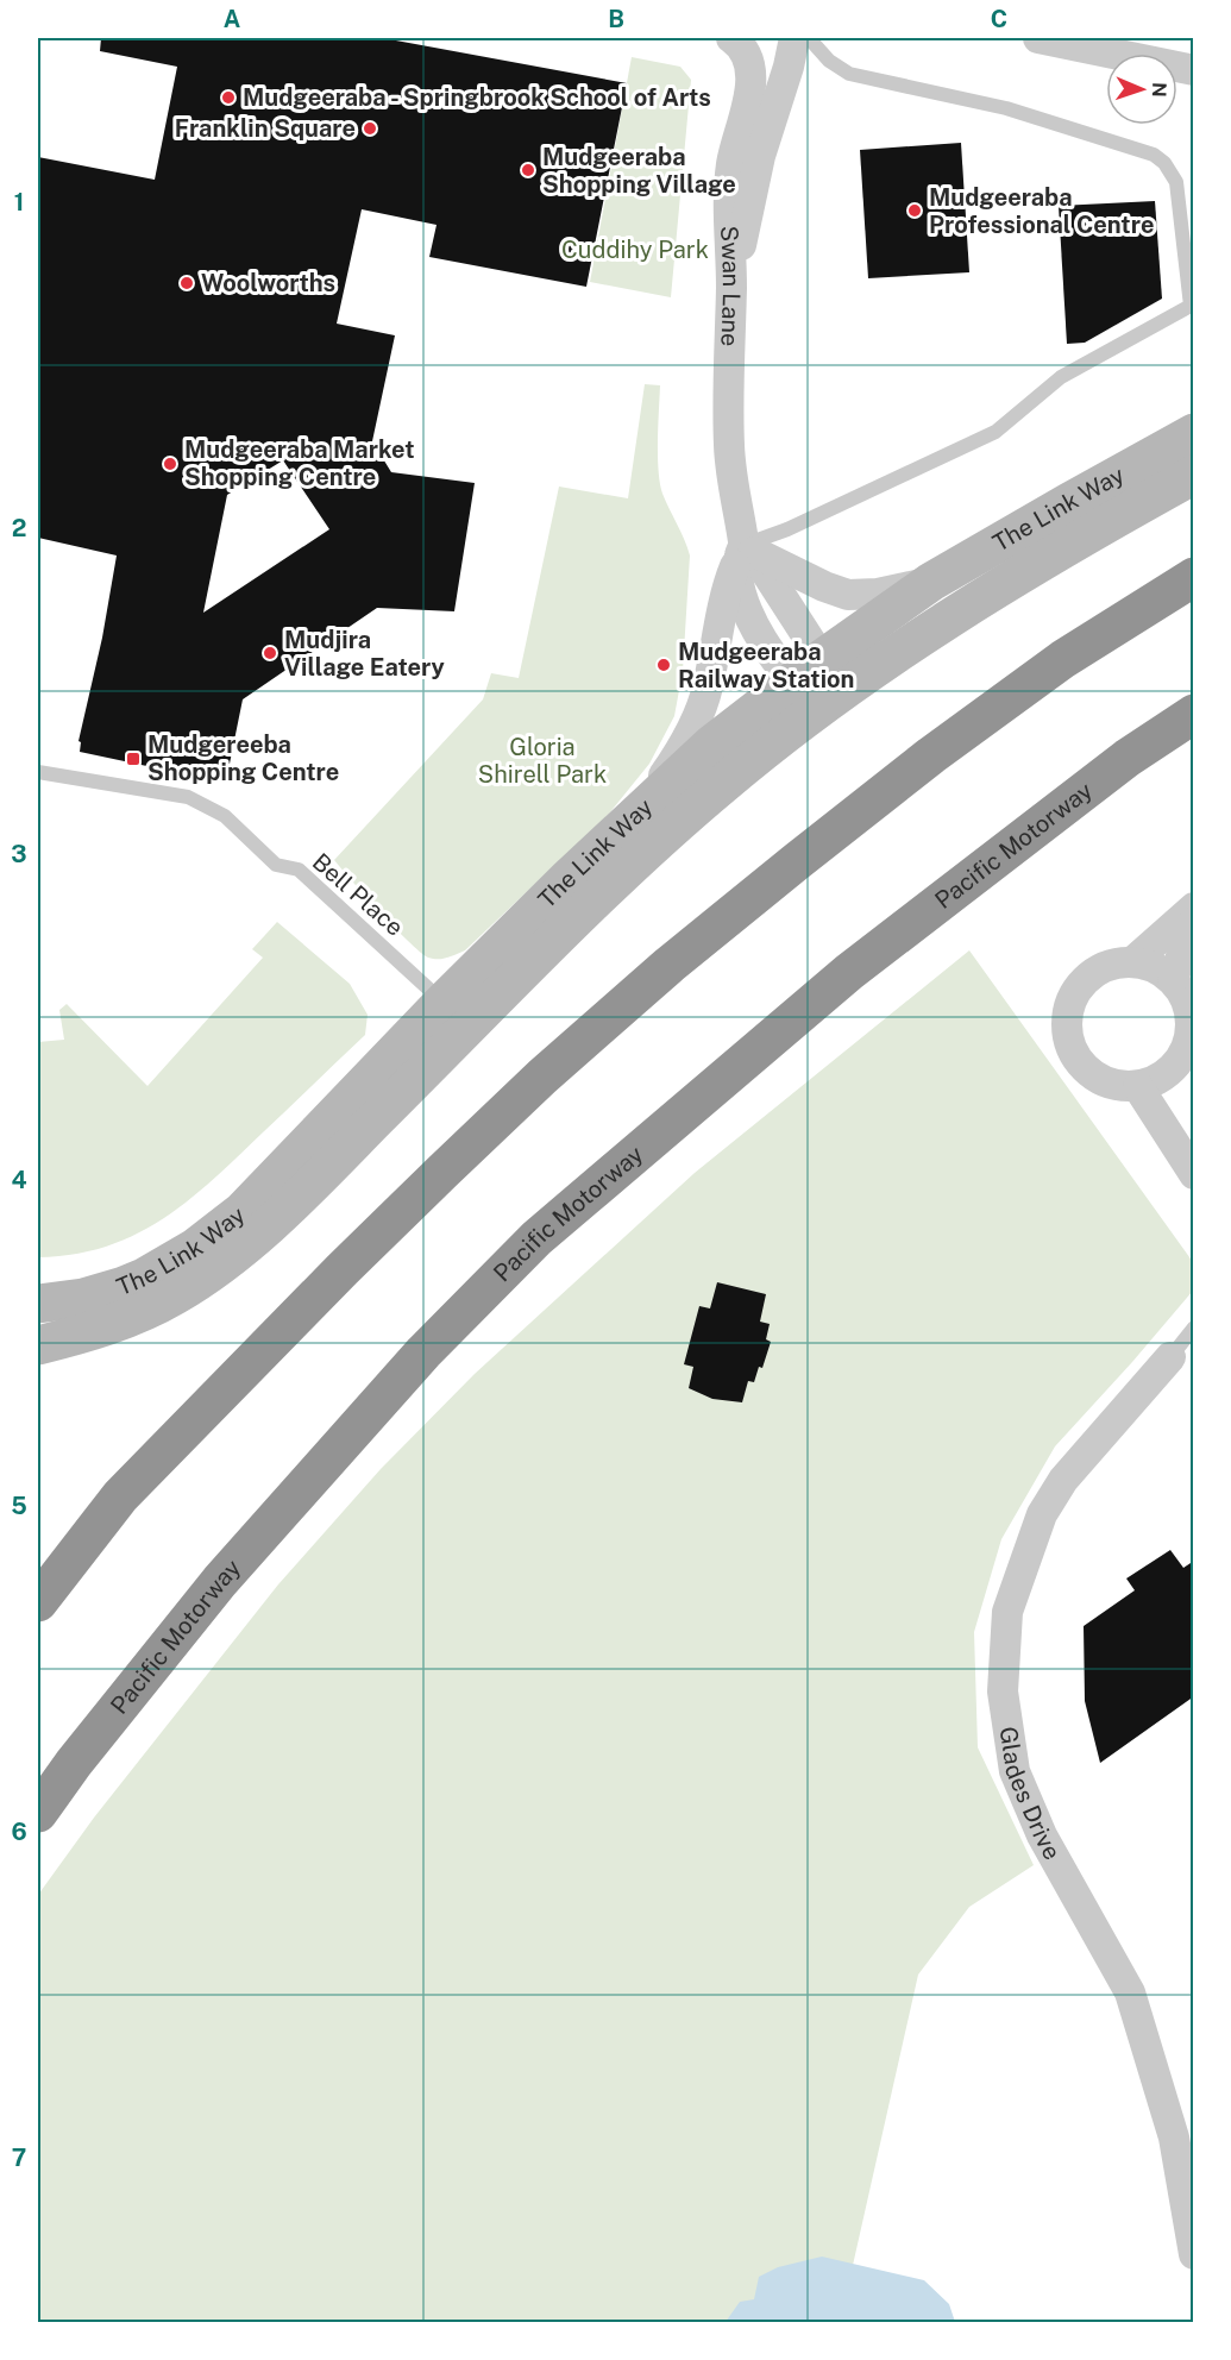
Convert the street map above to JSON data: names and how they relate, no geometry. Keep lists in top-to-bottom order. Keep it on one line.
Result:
{"streets":{"highway":["Pacific Motorway"],"main road":["The Link Way"],"street":["Swan Lane","Glades Drive"],"lane":["Bell Place"]},"crossings":[["Swan Lane","The Link Way"],["The Link Way","Bell Place"]],"parks":["Cuddihy Park","Gloria Shirell Park"],"places":{"other":["Mudgeeraba - Springbrook School of Arts","Franklin Square","Mudgeeraba Shopping Village","Mudgeeraba Professional Centre","Woolworths","Mudgeeraba Market Shopping Centre","Mudjira Village Eatery","Mudgeeraba Railway Station"],"transit":["Mudgereeba Shopping Centre"]},"north":"right","grid":{"columns":["A","B","C"],"rows":["1","2","3","4","5","6","7"]}}
